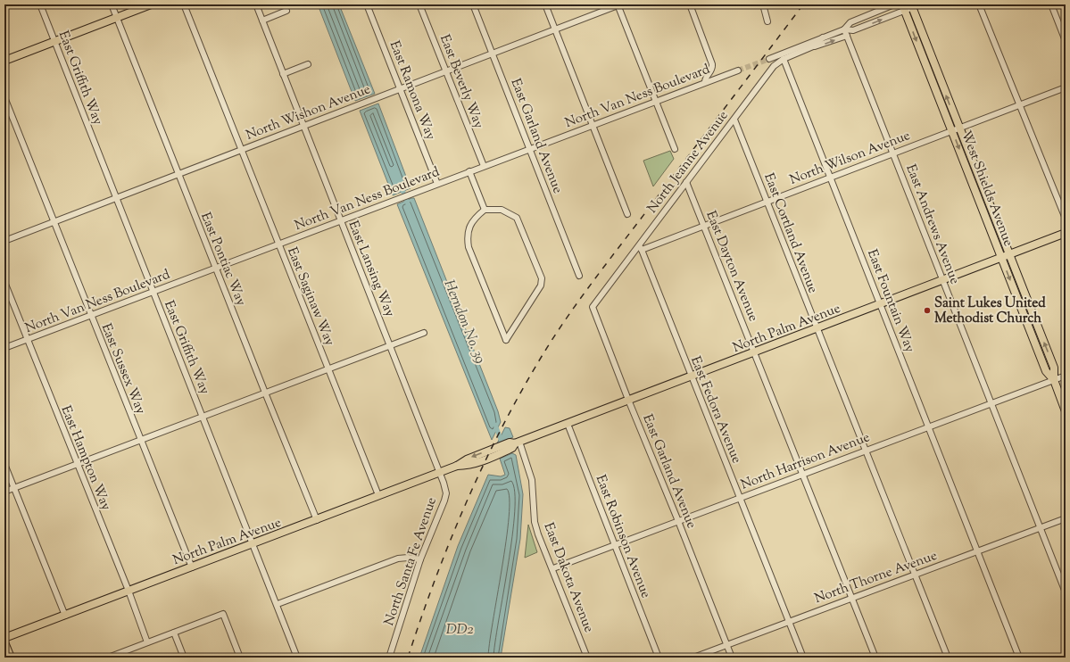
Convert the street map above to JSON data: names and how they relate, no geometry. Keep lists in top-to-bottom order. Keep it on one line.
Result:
{"streets":{"main road":["West Shields Avenue","North Palm Avenue"],"street":["East Griffith Way","East Beverly Way","East Ramona Way","North Van Ness Boulevard","North Wishon Avenue","East Garland Avenue","North Wilson Avenue","North Jeanne Avenue","East Andrews Avenue","East Cortland Avenue","East Pontiac Way","East Dayton Avenue","East Lansing Way","East Saginaw Way","East Fountain Way","East Sussex Way","East Fedora Avenue","East Hampton Way","North Harrison Avenue","East Robinson Avenue","North Santa Fe Avenue","North Thorne Avenue","East Dakota Avenue"]},"crossings":[["East Griffith Way","North Van Ness Boulevard"],["East Griffith Way","North Wishon Avenue"],["East Griffith Way","North Palm Avenue"],["East Beverly Way","North Van Ness Boulevard"],["East Beverly Way","North Wishon Avenue"],["East Ramona Way","North Van Ness Boulevard"],["East Ramona Way","North Wishon Avenue"],["North Van Ness Boulevard","East Garland Avenue"],["North Van Ness Boulevard","East Pontiac Way"],["North Van Ness Boulevard","East Lansing Way"],["North Van Ness Boulevard","East Saginaw Way"],["North Van Ness Boulevard","East Sussex Way"],["North Van Ness Boulevard","East Hampton Way"],["North Wishon Avenue","East Garland Avenue"],["North Wishon Avenue","East Pontiac Way"],["North Wishon Avenue","East Lansing Way"],["North Wishon Avenue","East Saginaw Way"],["North Wishon Avenue","East Sussex Way"],["East Garland Avenue","North Jeanne Avenue"],["East Garland Avenue","North Palm Avenue"],["East Garland Avenue","North Harrison Avenue"],["East Garland Avenue","North Thorne Avenue"],["North Wilson Avenue","North Jeanne Avenue"],["North Wilson Avenue","West Shields Avenue"],["North Wilson Avenue","East Andrews Avenue"],["North Wilson Avenue","East Cortland Avenue"],["North Wilson Avenue","East Dayton Avenue"],["North Wilson Avenue","East Fountain Way"],["North Wilson Avenue","East Fedora Avenue"],["North Jeanne Avenue","East Andrews Avenue"],["North Jeanne Avenue","East Cortland Avenue"],["North Jeanne Avenue","East Dayton Avenue"],["North Jeanne Avenue","East Fountain Way"],["North Jeanne Avenue","East Fedora Avenue"],["West Shields Avenue","North Palm Avenue"],["West Shields Avenue","North Harrison Avenue"],["East Andrews Avenue","North Palm Avenue"],["East Andrews Avenue","North Harrison Avenue"],["East Andrews Avenue","North Thorne Avenue"],["East Cortland Avenue","North Palm Avenue"],["East Cortland Avenue","North Harrison Avenue"],["East Cortland Avenue","North Thorne Avenue"],["East Pontiac Way","North Palm Avenue"],["East Dayton Avenue","North Palm Avenue"],["East Dayton Avenue","North Harrison Avenue"],["East Dayton Avenue","North Thorne Avenue"],["East Lansing Way","North Palm Avenue"],["East Lansing Way","North Santa Fe Avenue"],["East Saginaw Way","North Palm Avenue"],["East Fountain Way","North Palm Avenue"],["East Fountain Way","North Harrison Avenue"],["East Fountain Way","North Thorne Avenue"],["North Palm Avenue","East Sussex Way"],["North Palm Avenue","East Fedora Avenue"],["North Palm Avenue","East Hampton Way"],["North Palm Avenue","East Robinson Avenue"],["North Palm Avenue","North Santa Fe Avenue"],["North Palm Avenue","East Dakota Avenue"],["East Fedora Avenue","North Harrison Avenue"],["East Fedora Avenue","North Thorne Avenue"],["North Harrison Avenue","East Robinson Avenue"],["North Harrison Avenue","East Dakota Avenue"]],"water":["Herndon No. 39","DD2"],"places":["Saint Lukes United Methodist Church"]}
